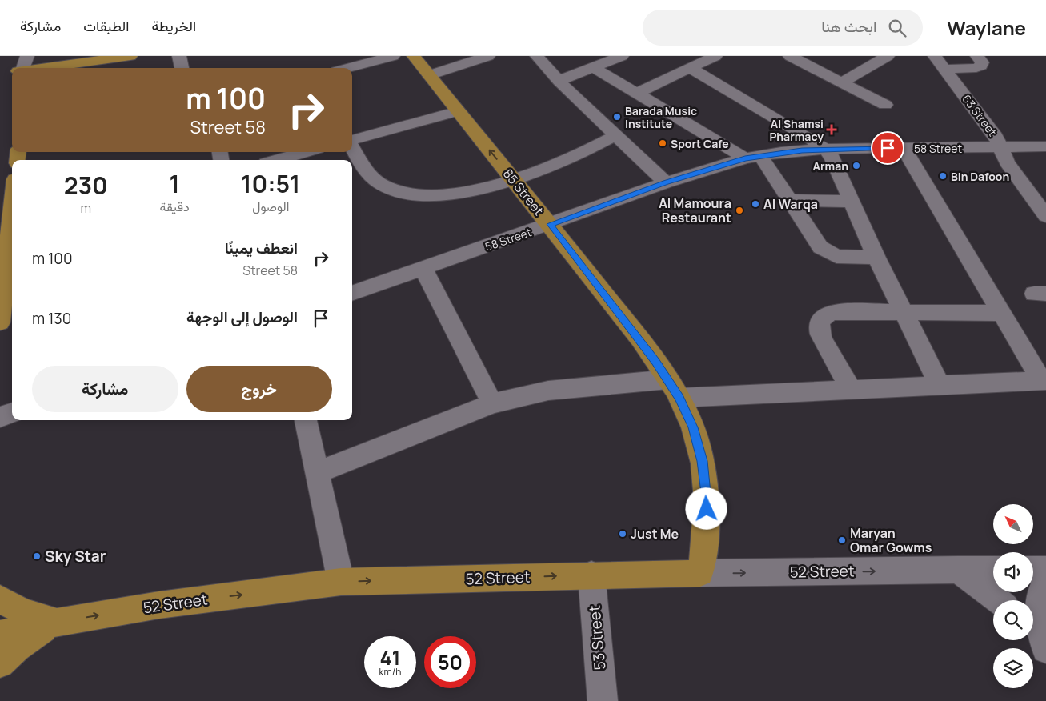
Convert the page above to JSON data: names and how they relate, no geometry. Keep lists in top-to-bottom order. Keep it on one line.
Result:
{"streets":{"main road":["85 Street","52 Street"],"street":["63 Street","58 Street","53 Street"]},"crossings":[["63 Street","58 Street"],["58 Street","85 Street"],["85 Street","52 Street"],["52 Street","53 Street"]],"places":{"other":["Barada Music Institute","Sport Cafe","Arman","BIn Dafoon","Al Warqa","Al Mamoura Restaurant","Just Me","Maryan Omar Gowms","Sky Star"],"health":["Al Shamsi Pharmacy"]},"north":"top left","page":{"header":"Waylane","search":"ابحث هنا","nav":["الخريطة","الطبقات","مشاركة"],"turn":["100 m","58 Street"],"eta":["10:51","الوصول","1","دقيقة","230","m"],"list":[{"name":"انعطف يمينًا","note":"58 Street","value":"100 m"},{"name":"الوصول إلى الوجهة","value":"130 m"}],"buttons":["خروج","مشاركة"],"speed":"41 km/h","limit":"50"}}
